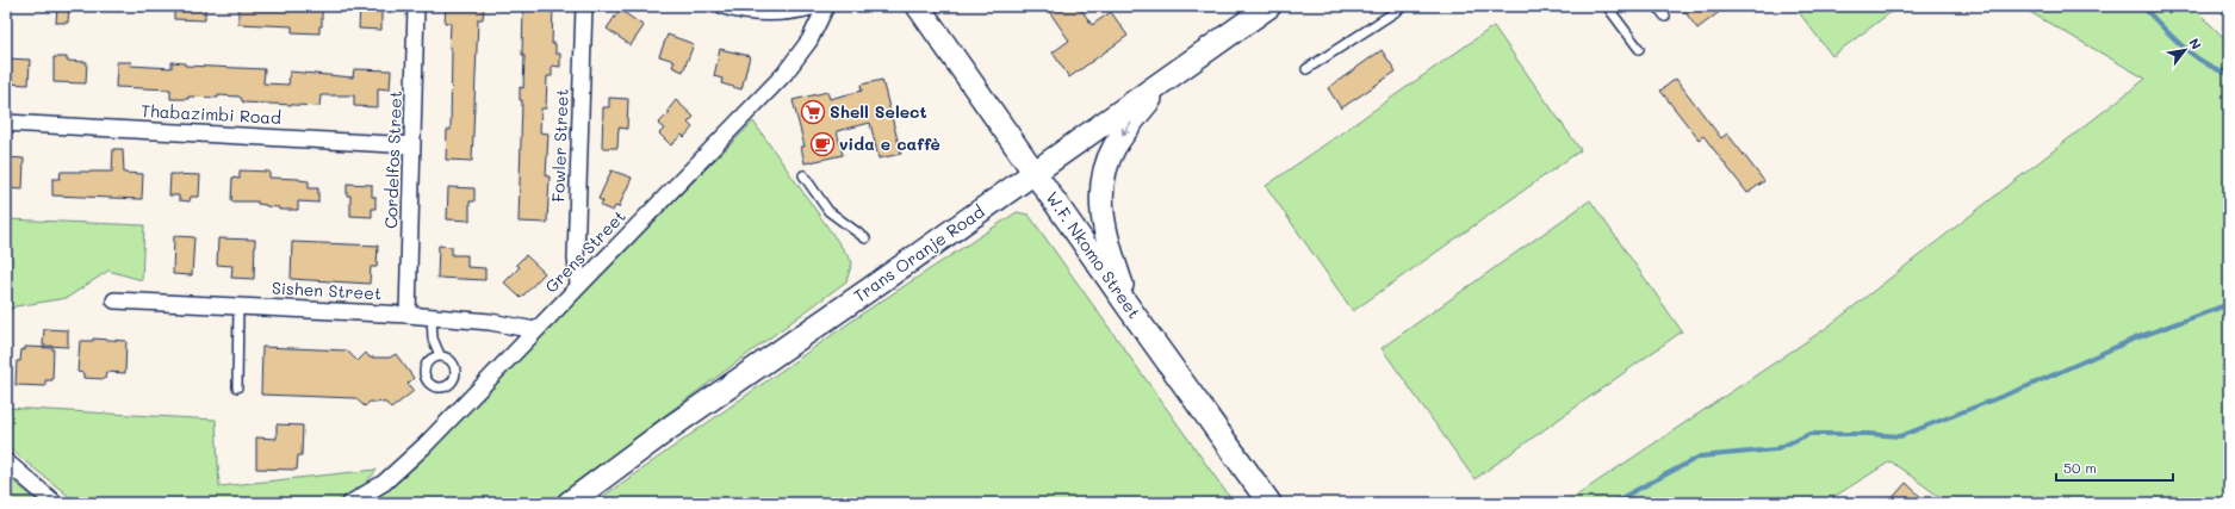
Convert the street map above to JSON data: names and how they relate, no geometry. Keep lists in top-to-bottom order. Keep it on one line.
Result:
{"streets":{"main road":["Trans Oranje Road","W.F. Nkomo Street"],"street":["Thabazimbi Road","Fowler Street","Cordelfos Street","Grens Street","Sishen Street"]},"crossings":[["Thabazimbi Road","Cordelfos Street"],["Fowler Street","Grens Street"],["Cordelfos Street","Sishen Street"],["Grens Street","Sishen Street"],["Trans Oranje Road","W.F. Nkomo Street"]],"places":{"supermarket":["Shell Select"],"cafe":["vida e caffè"]},"scale_bar":"50 m","north":"top right"}
